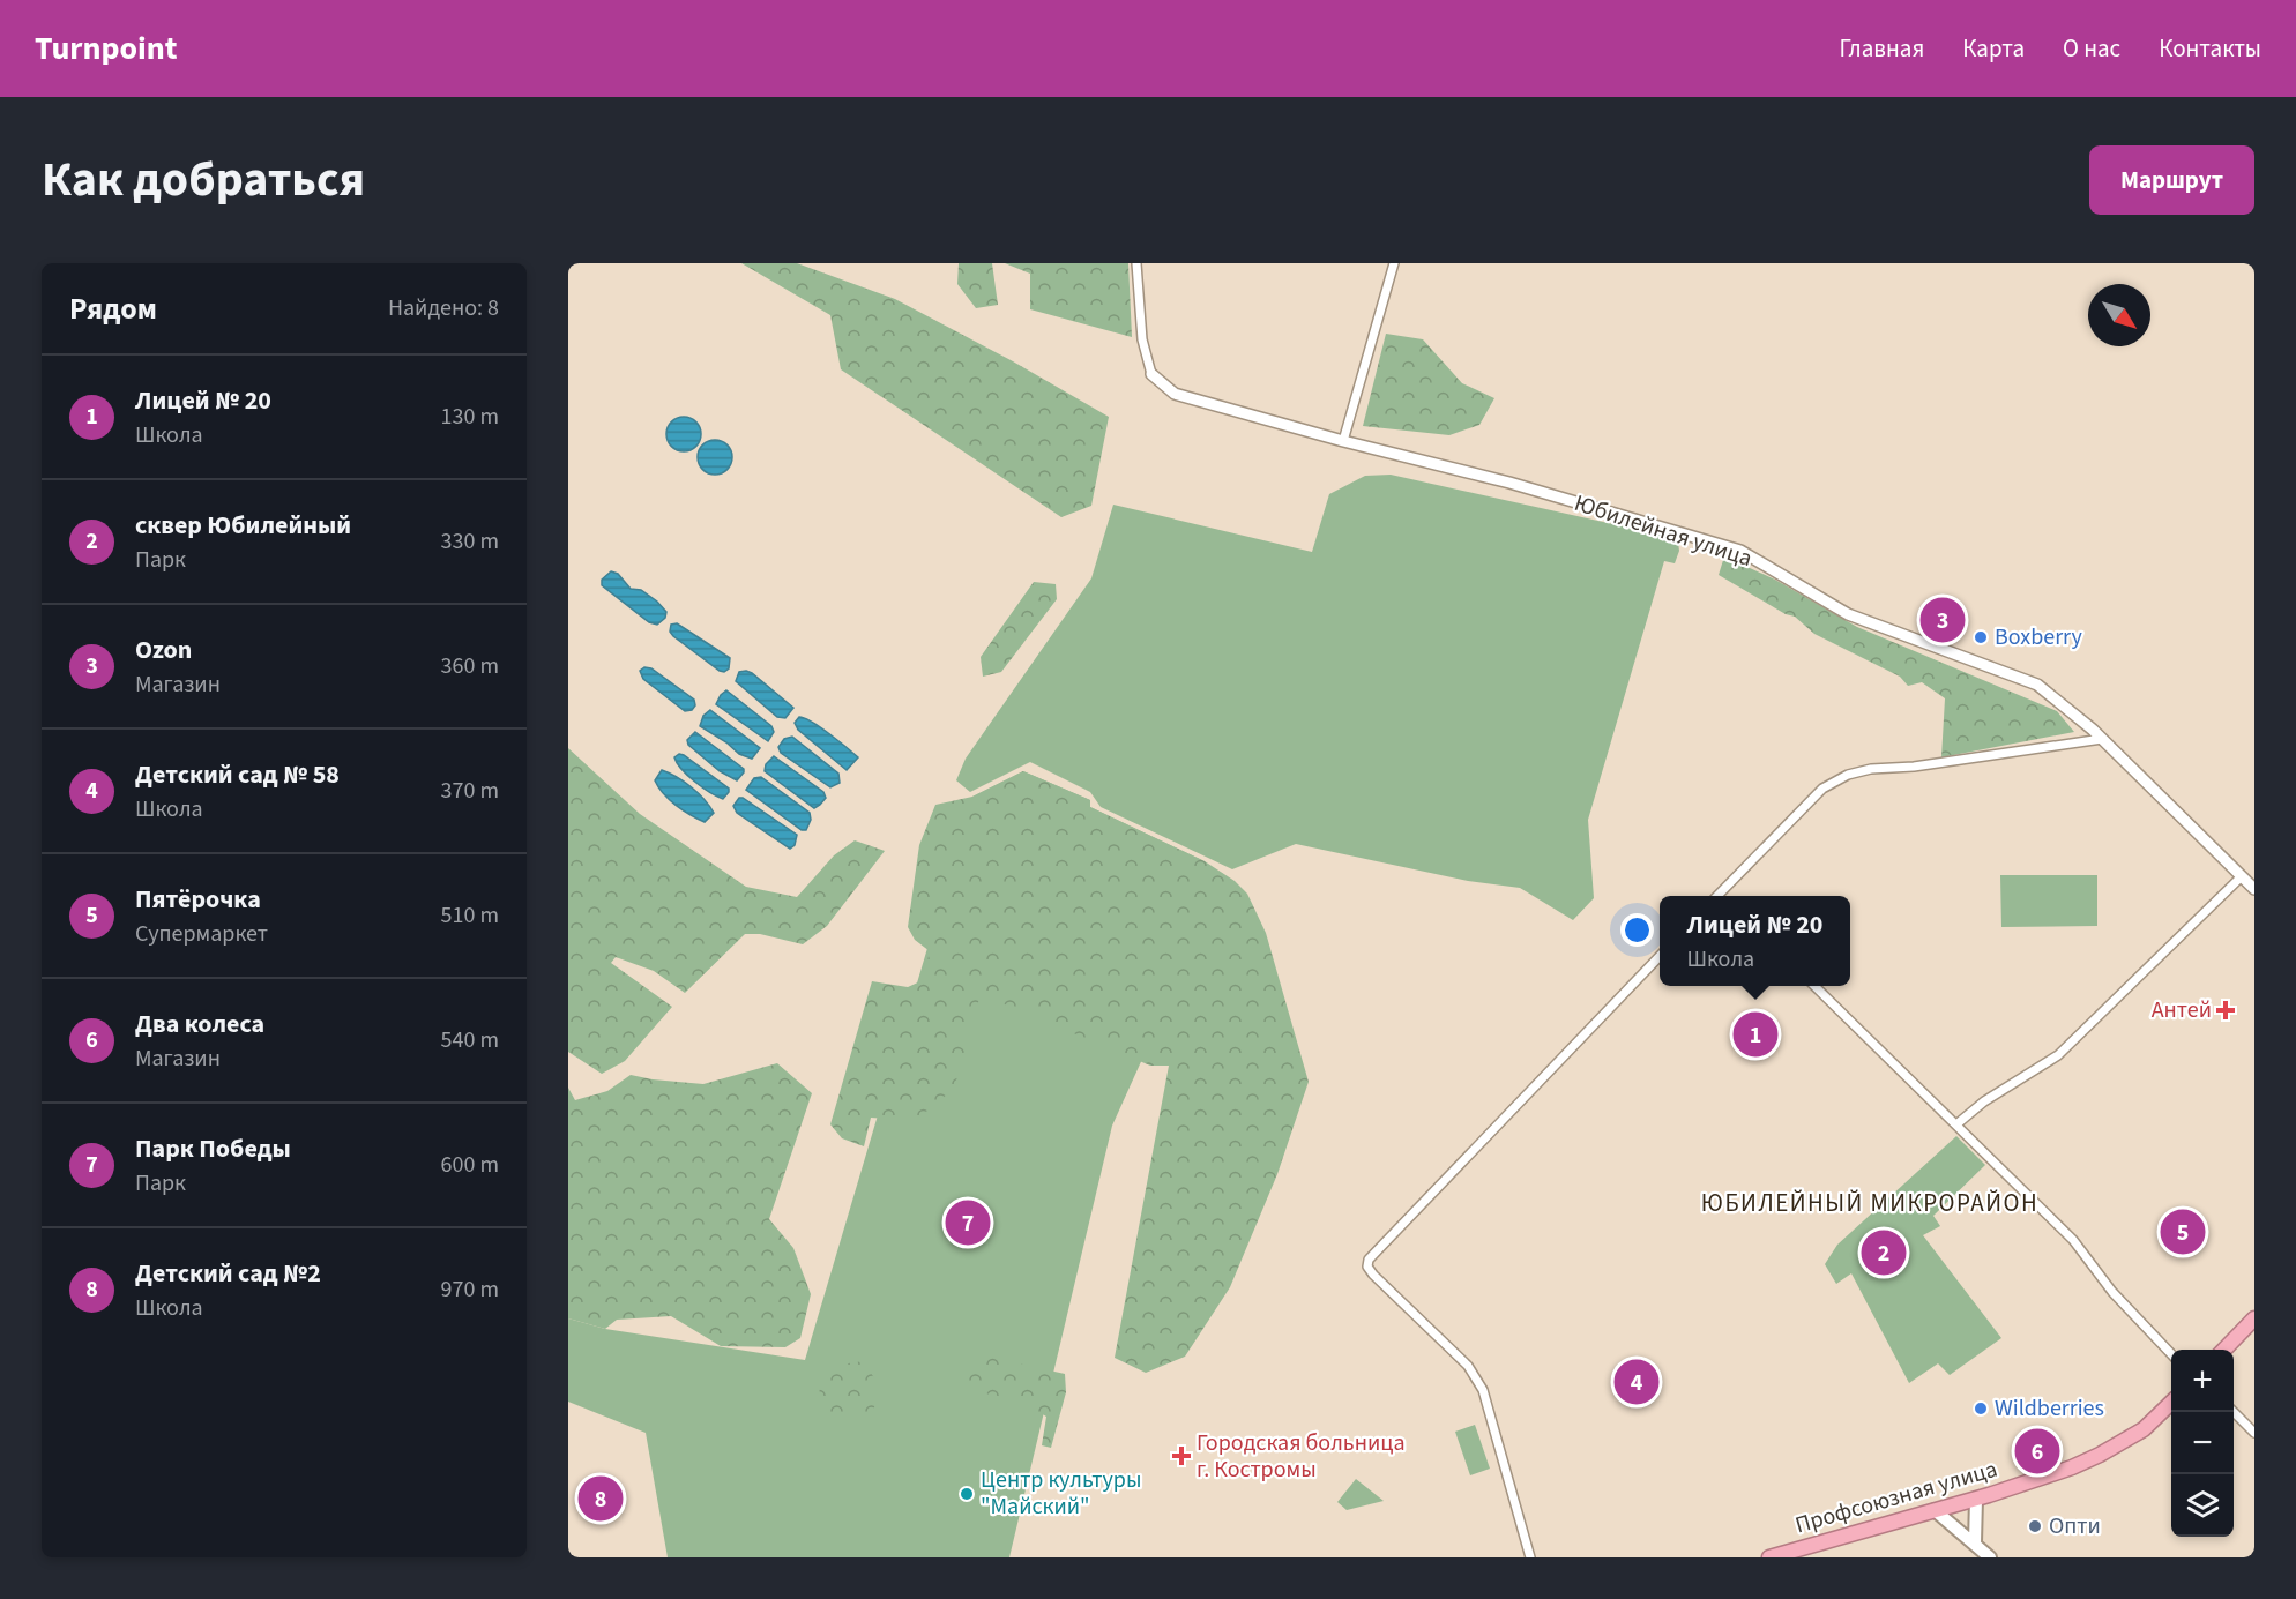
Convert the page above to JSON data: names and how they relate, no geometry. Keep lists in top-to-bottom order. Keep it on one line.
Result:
{"streets":{"highway":["Профсоюзная улица"],"street":["Юбилейная улица"]},"districts":["ЮБИЛЕЙНЫЙ МИКРОРАЙОН"],"places":{"other":["Boxberry","Wildberries","Центр культуры \"Майский\"","Опти"],"health":["Антей","Городская больница г. Костромы"]},"north":"bottom right","page":{"header":"Turnpoint","nav":["Главная","Карта","О нас","Контакты"],"title":"Как добраться","buttons":"Маршрут","heading":["Рядом","Найдено: 8"],"list":[{"mark":"1","name":"Лицей № 20","note":"Школа","value":"130 m"},{"mark":"2","name":"сквер Юбилейный","note":"Парк","value":"330 m"},{"mark":"3","name":"Ozon","note":"Магазин","value":"360 m"},{"mark":"4","name":"Детский сад № 58","note":"Школа","value":"370 m"},{"mark":"5","name":"Пятёрочка","note":"Супермаркет","value":"510 m"},{"mark":"6","name":"Два колеса","note":"Магазин","value":"540 m"},{"mark":"7","name":"Парк Победы","note":"Парк","value":"600 m"},{"mark":"8","name":"Детский сад №2","note":"Школа","value":"970 m"}],"pins":["3","1","7","5","2","4","6","8"],"popup":["Лицей № 20","Школа"],"map_buttons":["+","−"]}}
